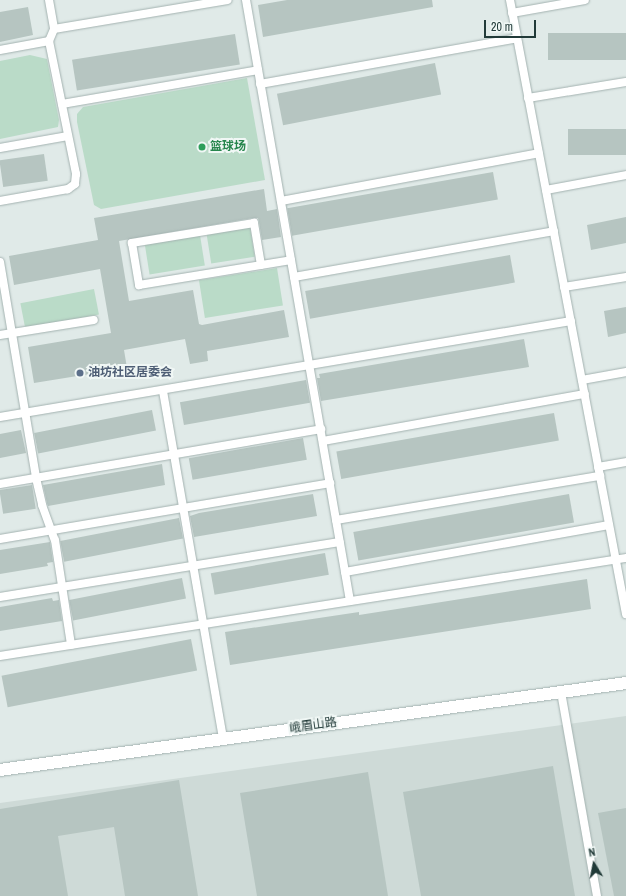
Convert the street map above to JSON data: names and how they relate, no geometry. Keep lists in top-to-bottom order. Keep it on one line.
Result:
{"streets":{"street":["峨眉山路"]},"places":["篮球场","油坊社区居委会"],"scale_bar":"20 m","north":"top"}
